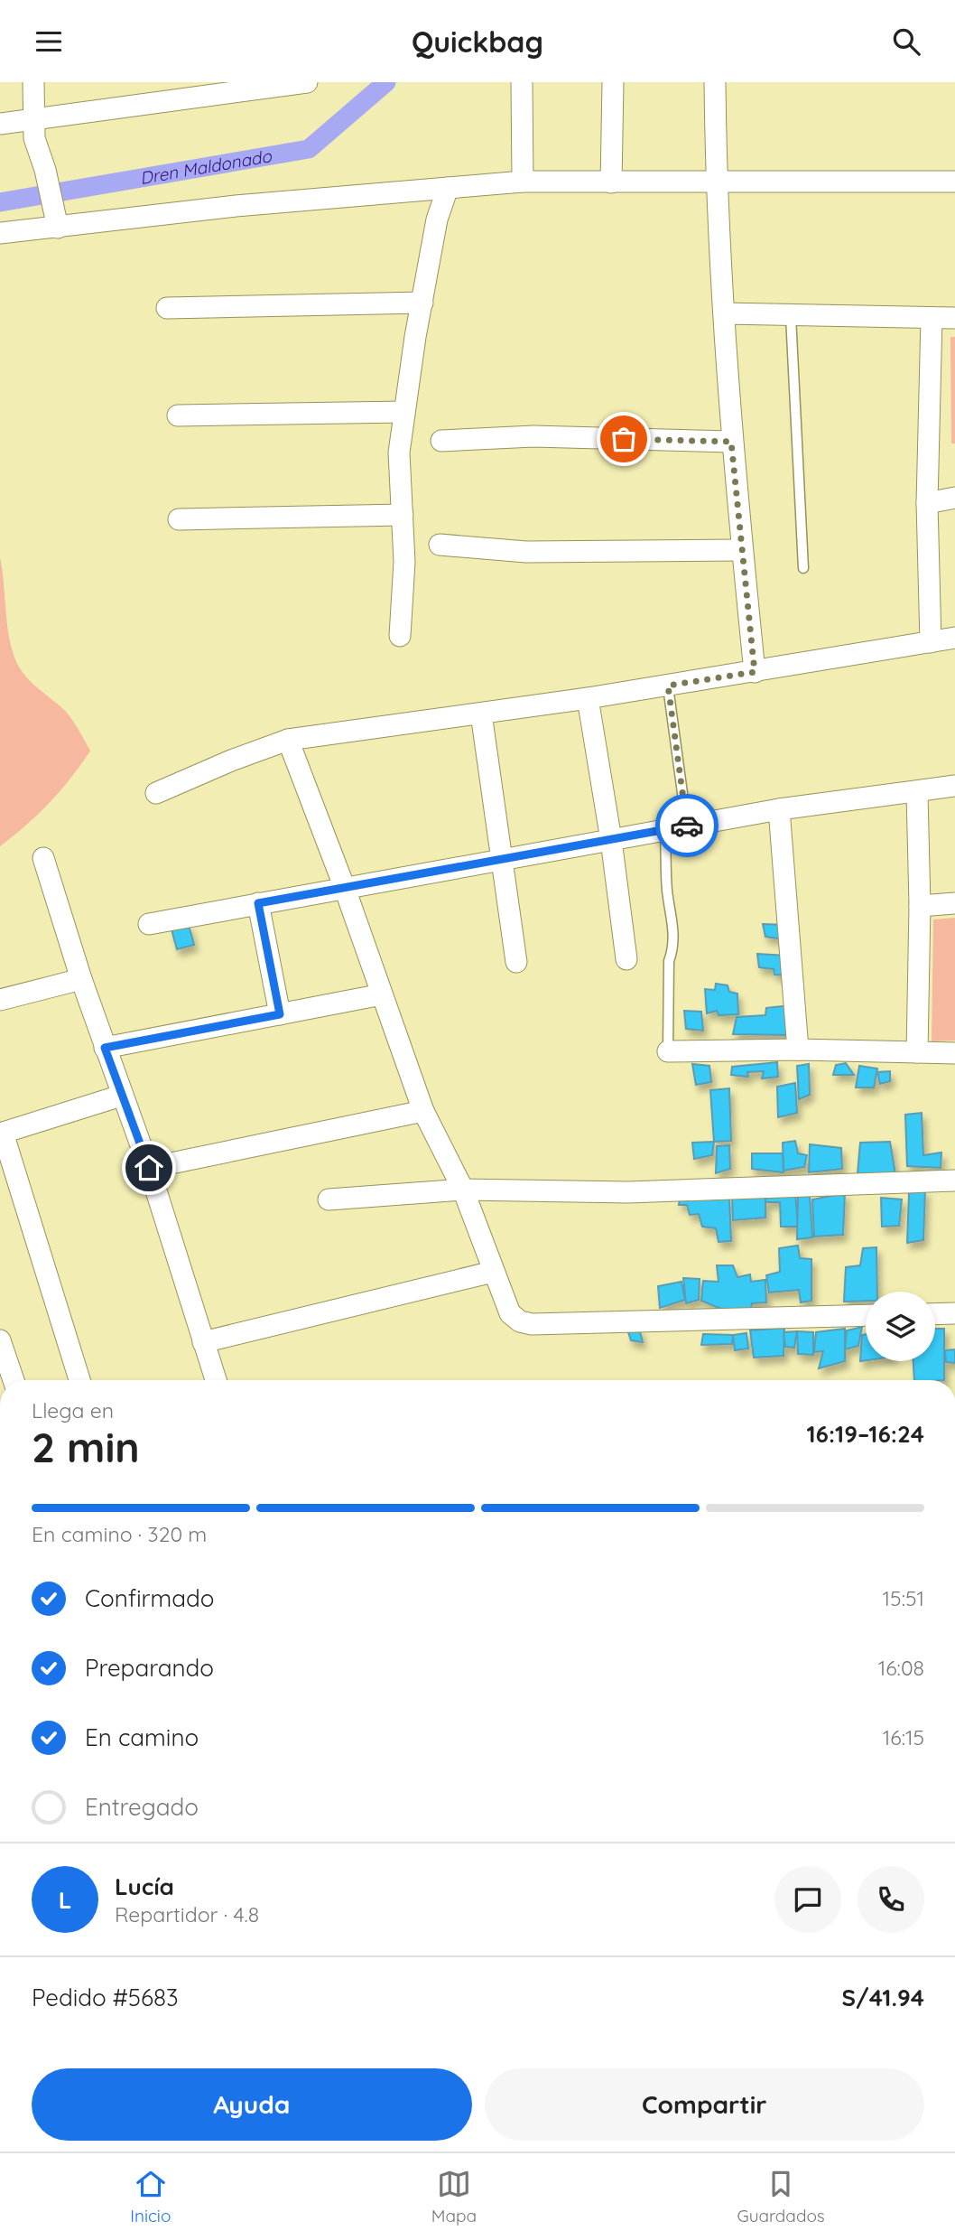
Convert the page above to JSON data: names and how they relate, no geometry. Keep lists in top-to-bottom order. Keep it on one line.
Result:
{"water":["Dren Maldonado"],"page":{"header":"Quickbag","heading":["2 min","Llega en","16:19–16:24"],"panel":["Lucía","Repartidor · 4.8","Pedido #5683","S/41.94"],"bar":"En camino · 320 m","list":[["Confirmado","15:51"],["Preparando","16:08"],["En camino","16:15"],"Entregado"],"round":"L","buttons":["Ayuda","Compartir"],"tabs":["Inicio","Mapa","Guardados"]}}
